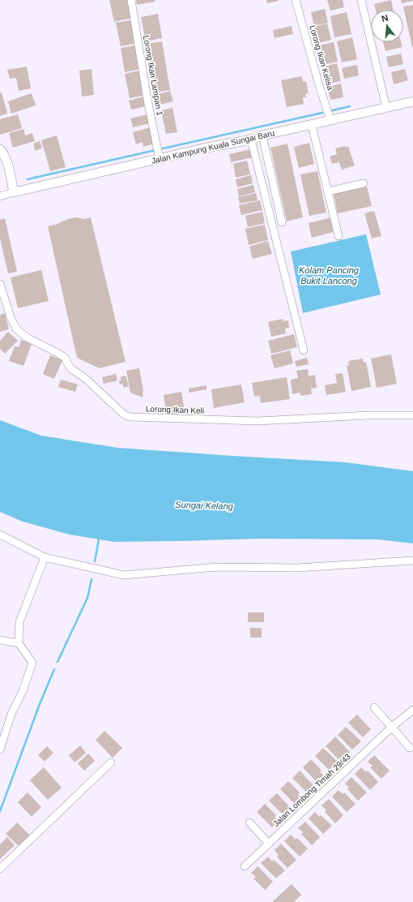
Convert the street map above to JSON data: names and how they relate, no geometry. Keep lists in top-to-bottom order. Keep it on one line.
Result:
{"streets":{"street":["Lorong Ikan Kelisa","Lorong Ikan Lampan 1","Jalan Kampung Kuala Sungai Baru","Lorong Ikan Keli","Jalan Lombong Timah 29/43"]},"crossings":[["Lorong Ikan Kelisa","Jalan Kampung Kuala Sungai Baru"],["Lorong Ikan Lampan 1","Jalan Kampung Kuala Sungai Baru"]],"water":["Kolam Pancing Bukit Lancong","Sungai Kelang"],"north":"top"}
